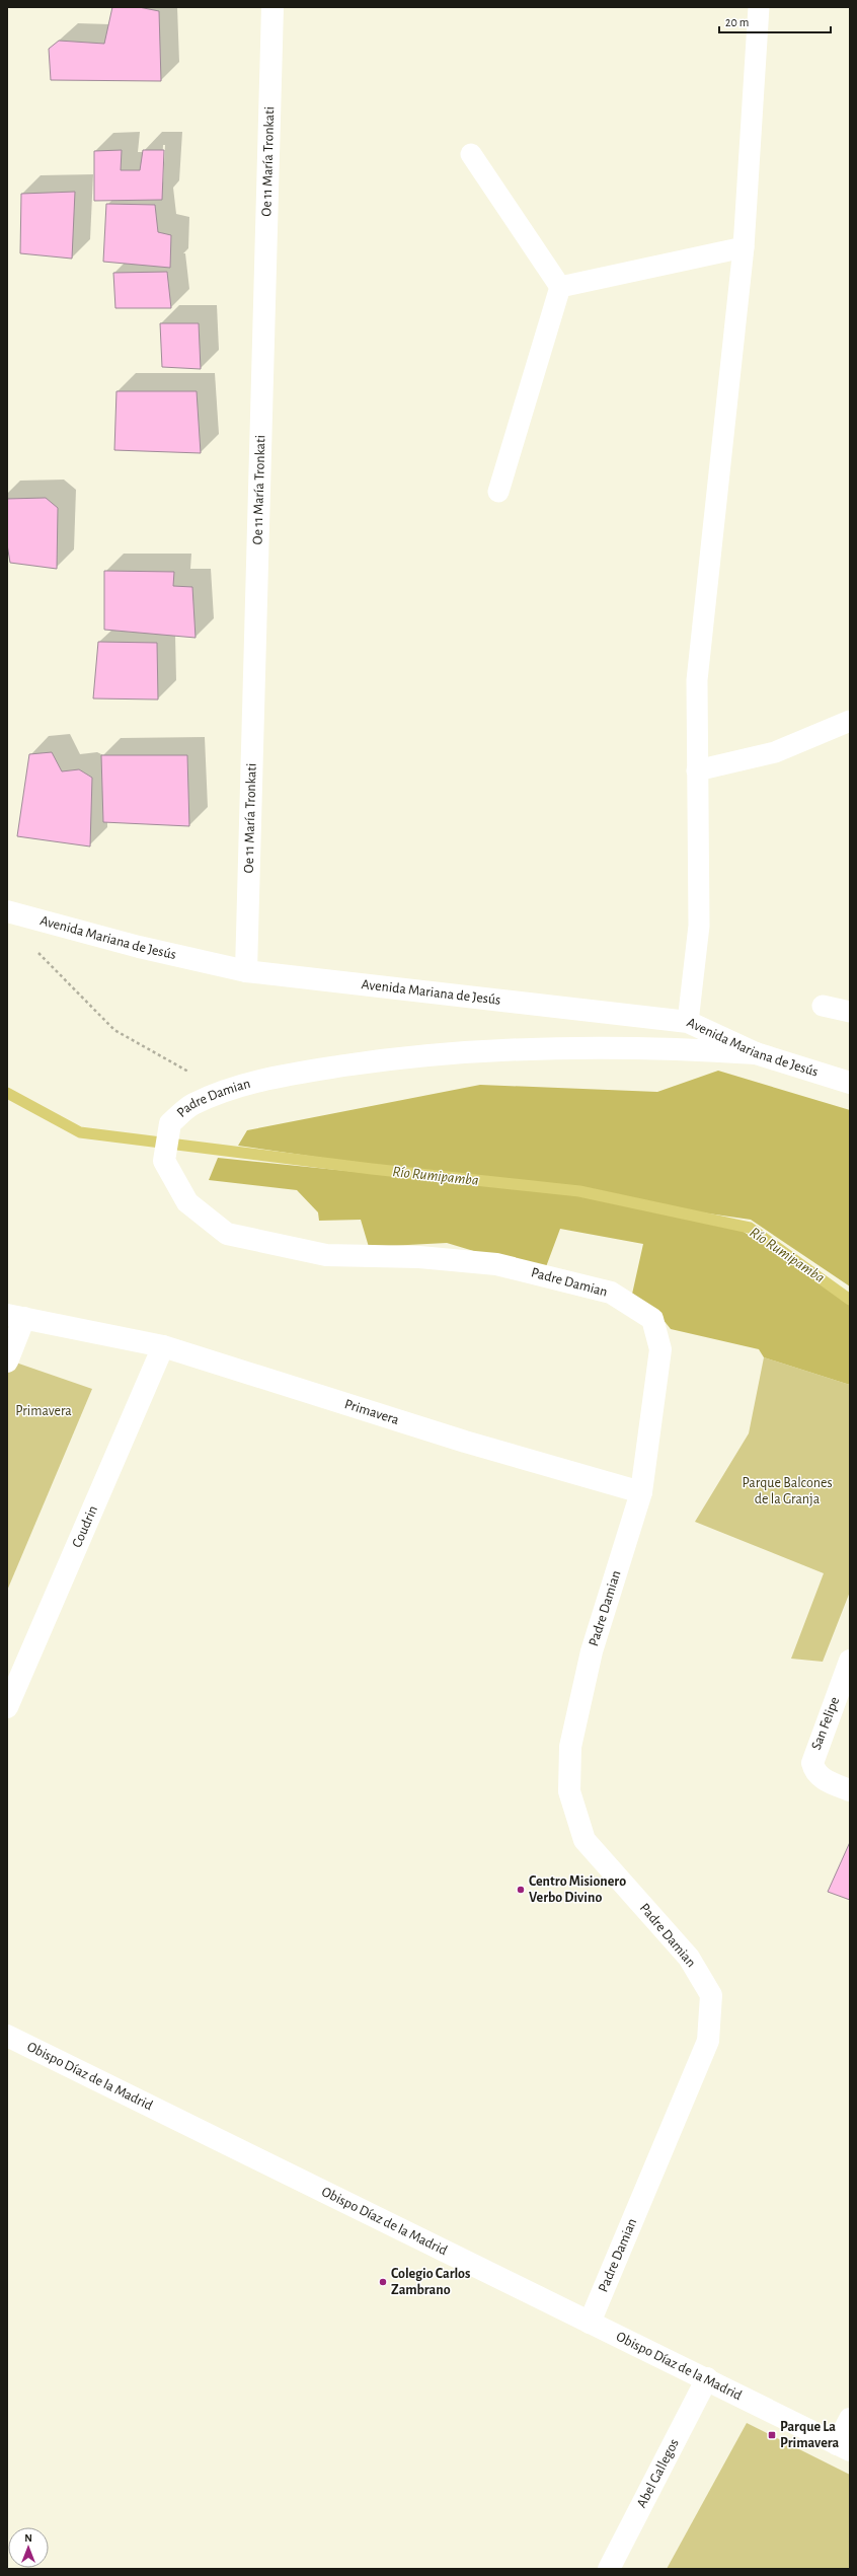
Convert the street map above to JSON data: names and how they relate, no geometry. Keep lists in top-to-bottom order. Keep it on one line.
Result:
{"streets":{"street":["Oe 11 María Tronkati","Avenida Mariana de Jesús","Padre Damian","Primavera","Coudrin","San Felipe","Obispo Díaz de la Madrid","Abel Gallegos"]},"crossings":[["Oe 11 María Tronkati","Avenida Mariana de Jesús"],["Avenida Mariana de Jesús","Padre Damian"],["Padre Damian","Primavera"],["Padre Damian","Obispo Díaz de la Madrid"],["Primavera","Coudrin"],["Obispo Díaz de la Madrid","Abel Gallegos"]],"water":["Río Rumipamba"],"parks":["Primavera","Parque Balcones de la Granja"],"places":{"other":["Centro Misionero Verbo Divino","Colegio Carlos Zambrano"],"transit":["Parque La Primavera"]},"scale_bar":"20 m","north":"top"}
